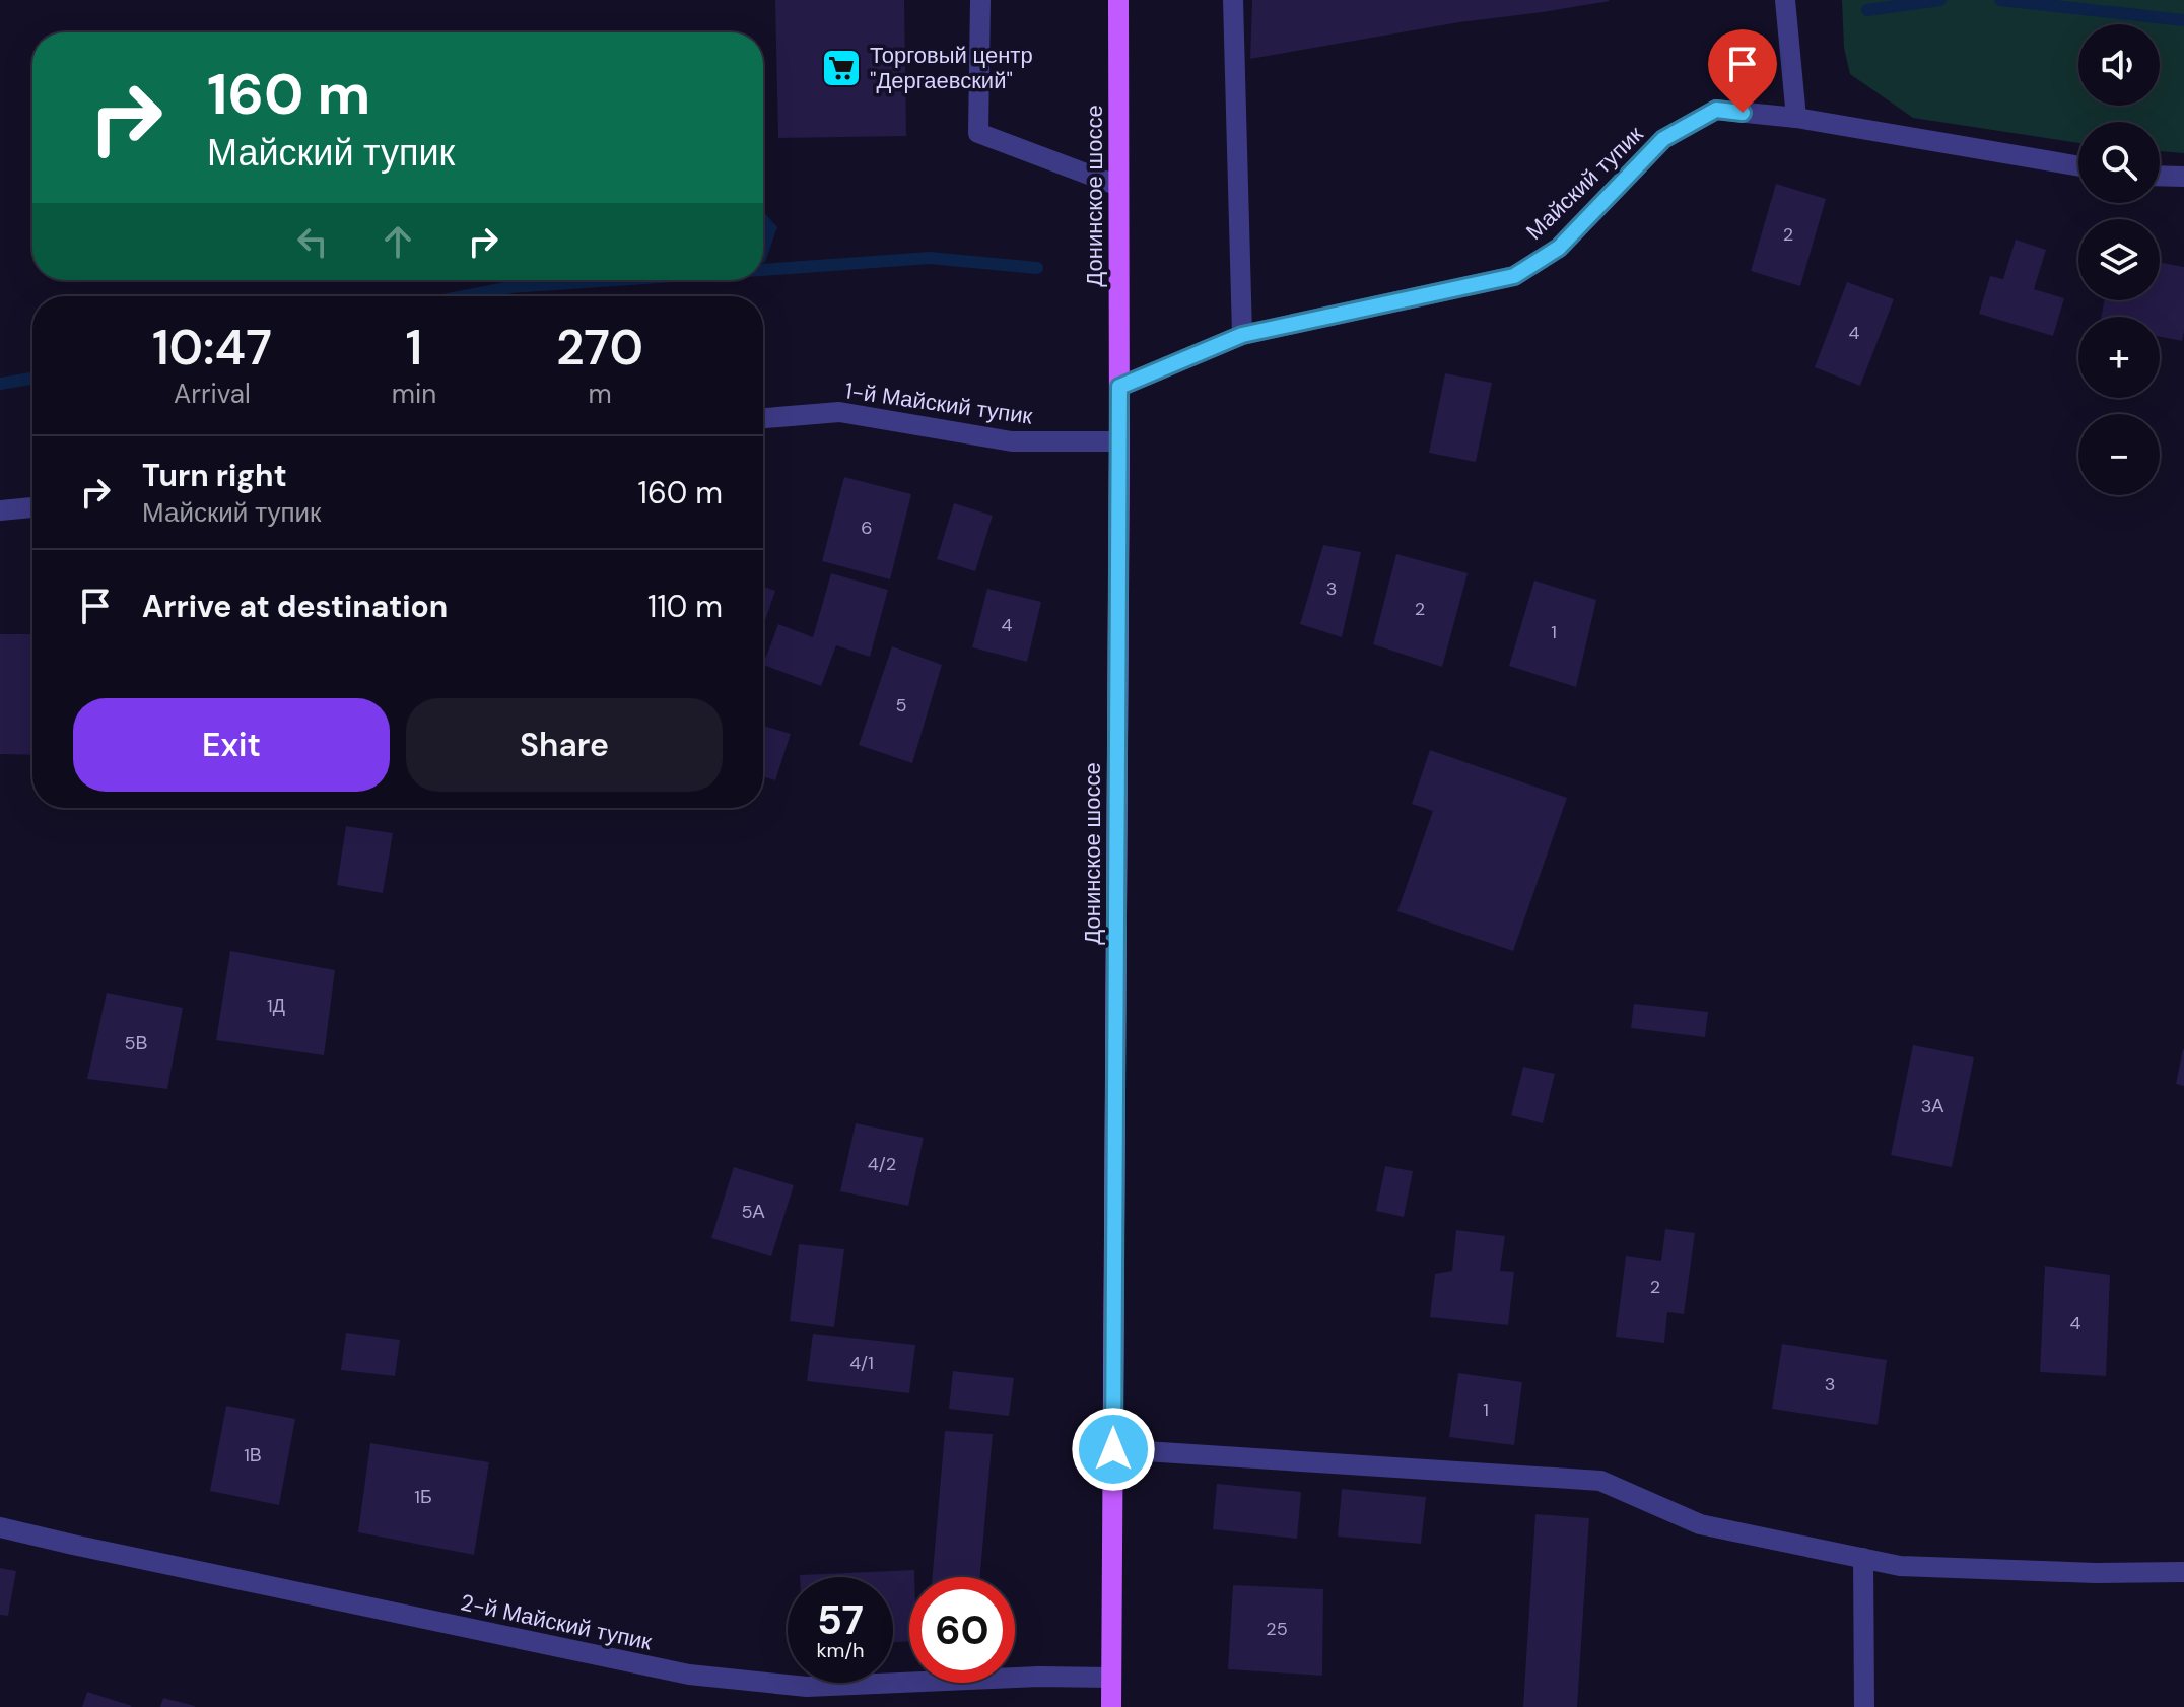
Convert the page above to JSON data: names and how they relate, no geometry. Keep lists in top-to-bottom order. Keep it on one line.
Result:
{"streets":{"main road":["Донинское шоссе"],"street":["Майский тупик","1-й Майский тупик","2-й Майский тупик"]},"crossings":[["Майский тупик","Донинское шоссе"],["Донинское шоссе","1-й Майский тупик"],["Донинское шоссе","2-й Майский тупик"]],"places":{"supermarket":["Торговый центр \"Дергаевский\""]},"house_numbers":["2","4","6","3","2","4","1","5","1Д","5В","3А","4/2","5А","2","4","4/1","3","1","1В","1Б","25"],"page":{"map_buttons":["+","−"],"turn":["160 m","Майский тупик"],"eta":["10:47","Arrival","1","min","270","m"],"list":[{"name":"Turn right","note":"Майский тупик","value":"160 m"},{"name":"Arrive at destination","value":"110 m"}],"buttons":["Exit","Share"],"speed":"57 km/h","limit":"60"}}
